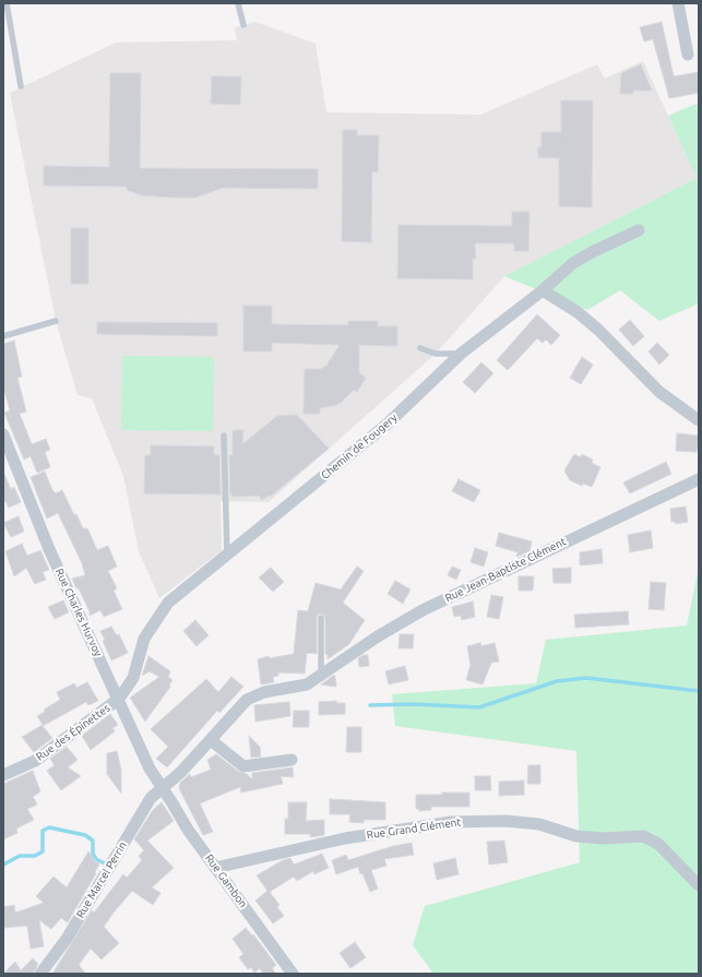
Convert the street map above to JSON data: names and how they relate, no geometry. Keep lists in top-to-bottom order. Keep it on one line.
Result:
{"streets":{"street":["Chemin de Fougery","Rue Jean-Baptiste Clément","Rue Charles Hurvoy","Rue des Épinettes","Rue Grand Clément","Rue Marcel Perrin","Rue Gambon"]},"crossings":[["Chemin de Fougery","Rue Charles Hurvoy"],["Chemin de Fougery","Rue des Épinettes"],["Rue Jean-Baptiste Clément","Rue Charles Hurvoy"],["Rue Jean-Baptiste Clément","Rue Marcel Perrin"],["Rue Jean-Baptiste Clément","Rue Gambon"],["Rue Charles Hurvoy","Rue des Épinettes"],["Rue Charles Hurvoy","Rue Marcel Perrin"],["Rue Charles Hurvoy","Rue Gambon"],["Rue Grand Clément","Rue Gambon"],["Rue Marcel Perrin","Rue Gambon"]]}
